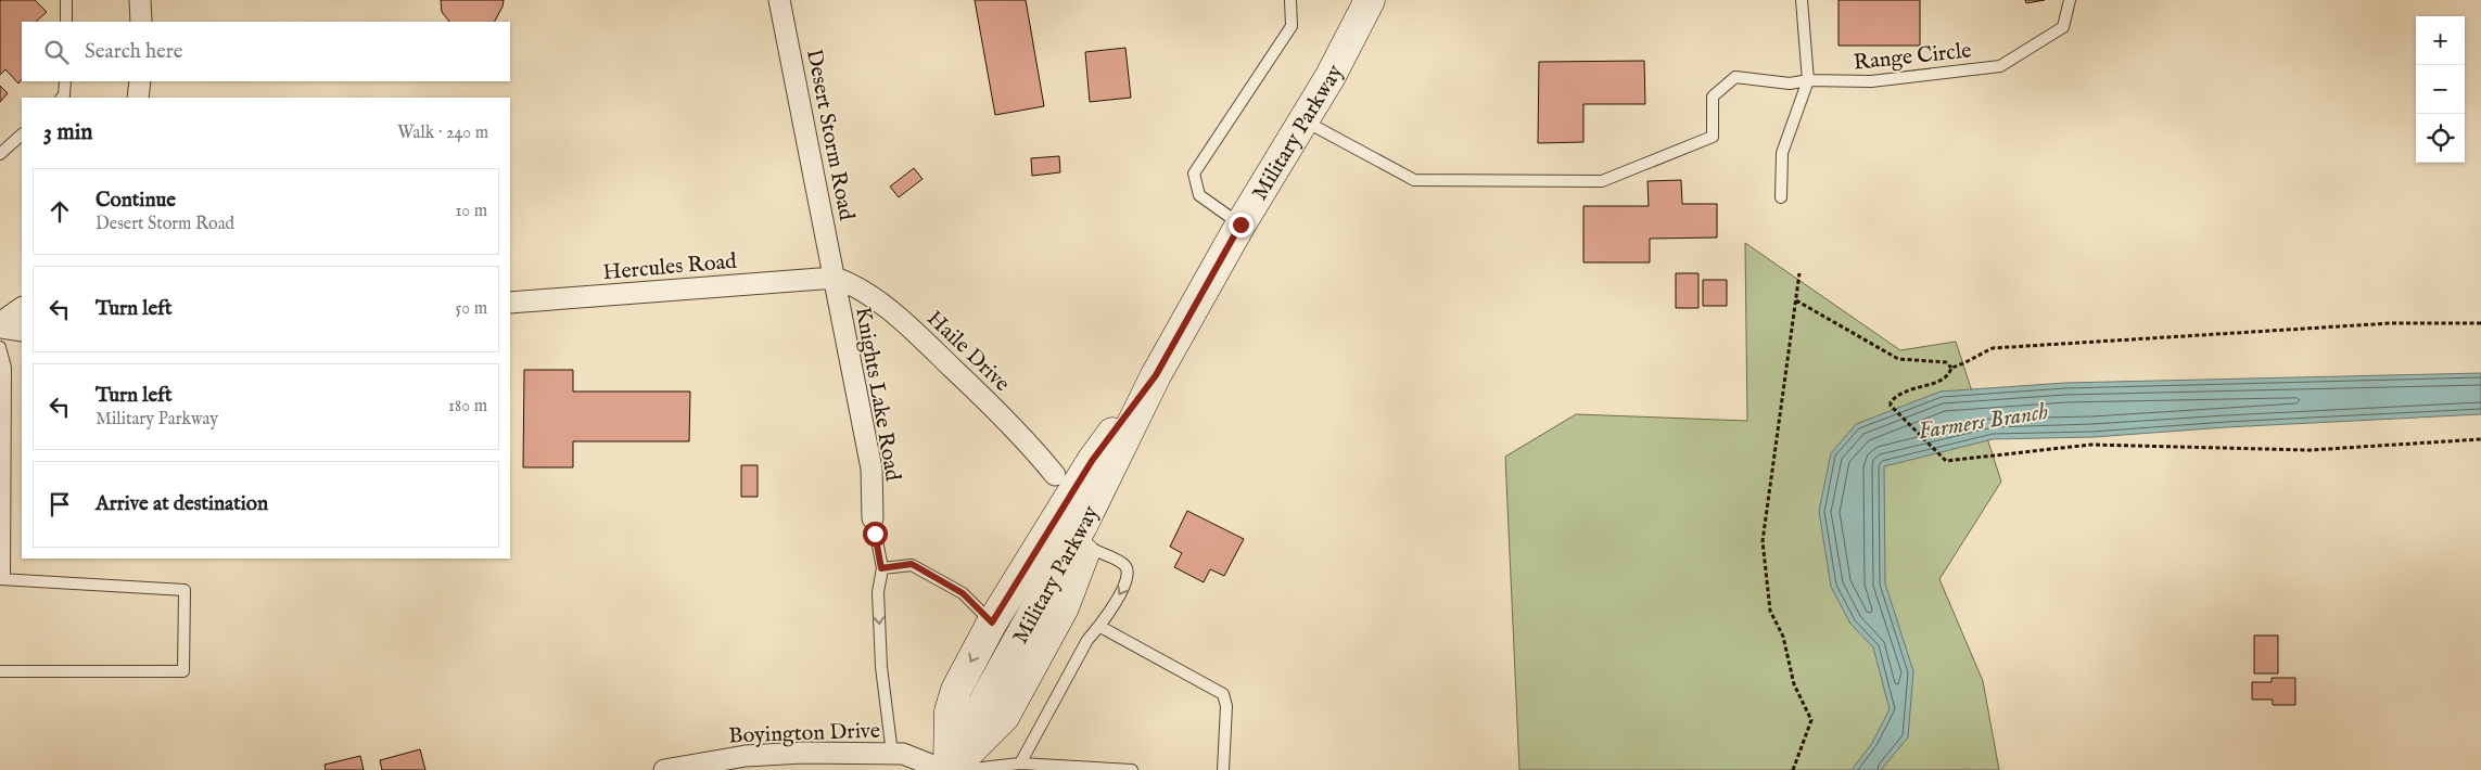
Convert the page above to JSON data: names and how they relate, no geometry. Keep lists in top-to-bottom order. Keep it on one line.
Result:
{"streets":{"street":["Military Parkway","Desert Storm Road","Hercules Road","Haile Drive","Knights Lake Road","Boyington Drive"],"lane":["Range Circle"]},"crossings":[["Range Circle","Military Parkway"],["Desert Storm Road","Hercules Road"],["Desert Storm Road","Haile Drive"],["Desert Storm Road","Knights Lake Road"],["Hercules Road","Haile Drive"],["Hercules Road","Knights Lake Road"],["Haile Drive","Knights Lake Road"]],"water":["Farmers Branch"],"page":{"map_buttons":["+","−"],"search":"Search here","heading":["3 min","Walk · 240 m"],"list":[["Continue","Desert Storm Road","10 m"],["Turn left","50 m"],["Turn left","Military Parkway","180 m"],"Arrive at destination"]}}
